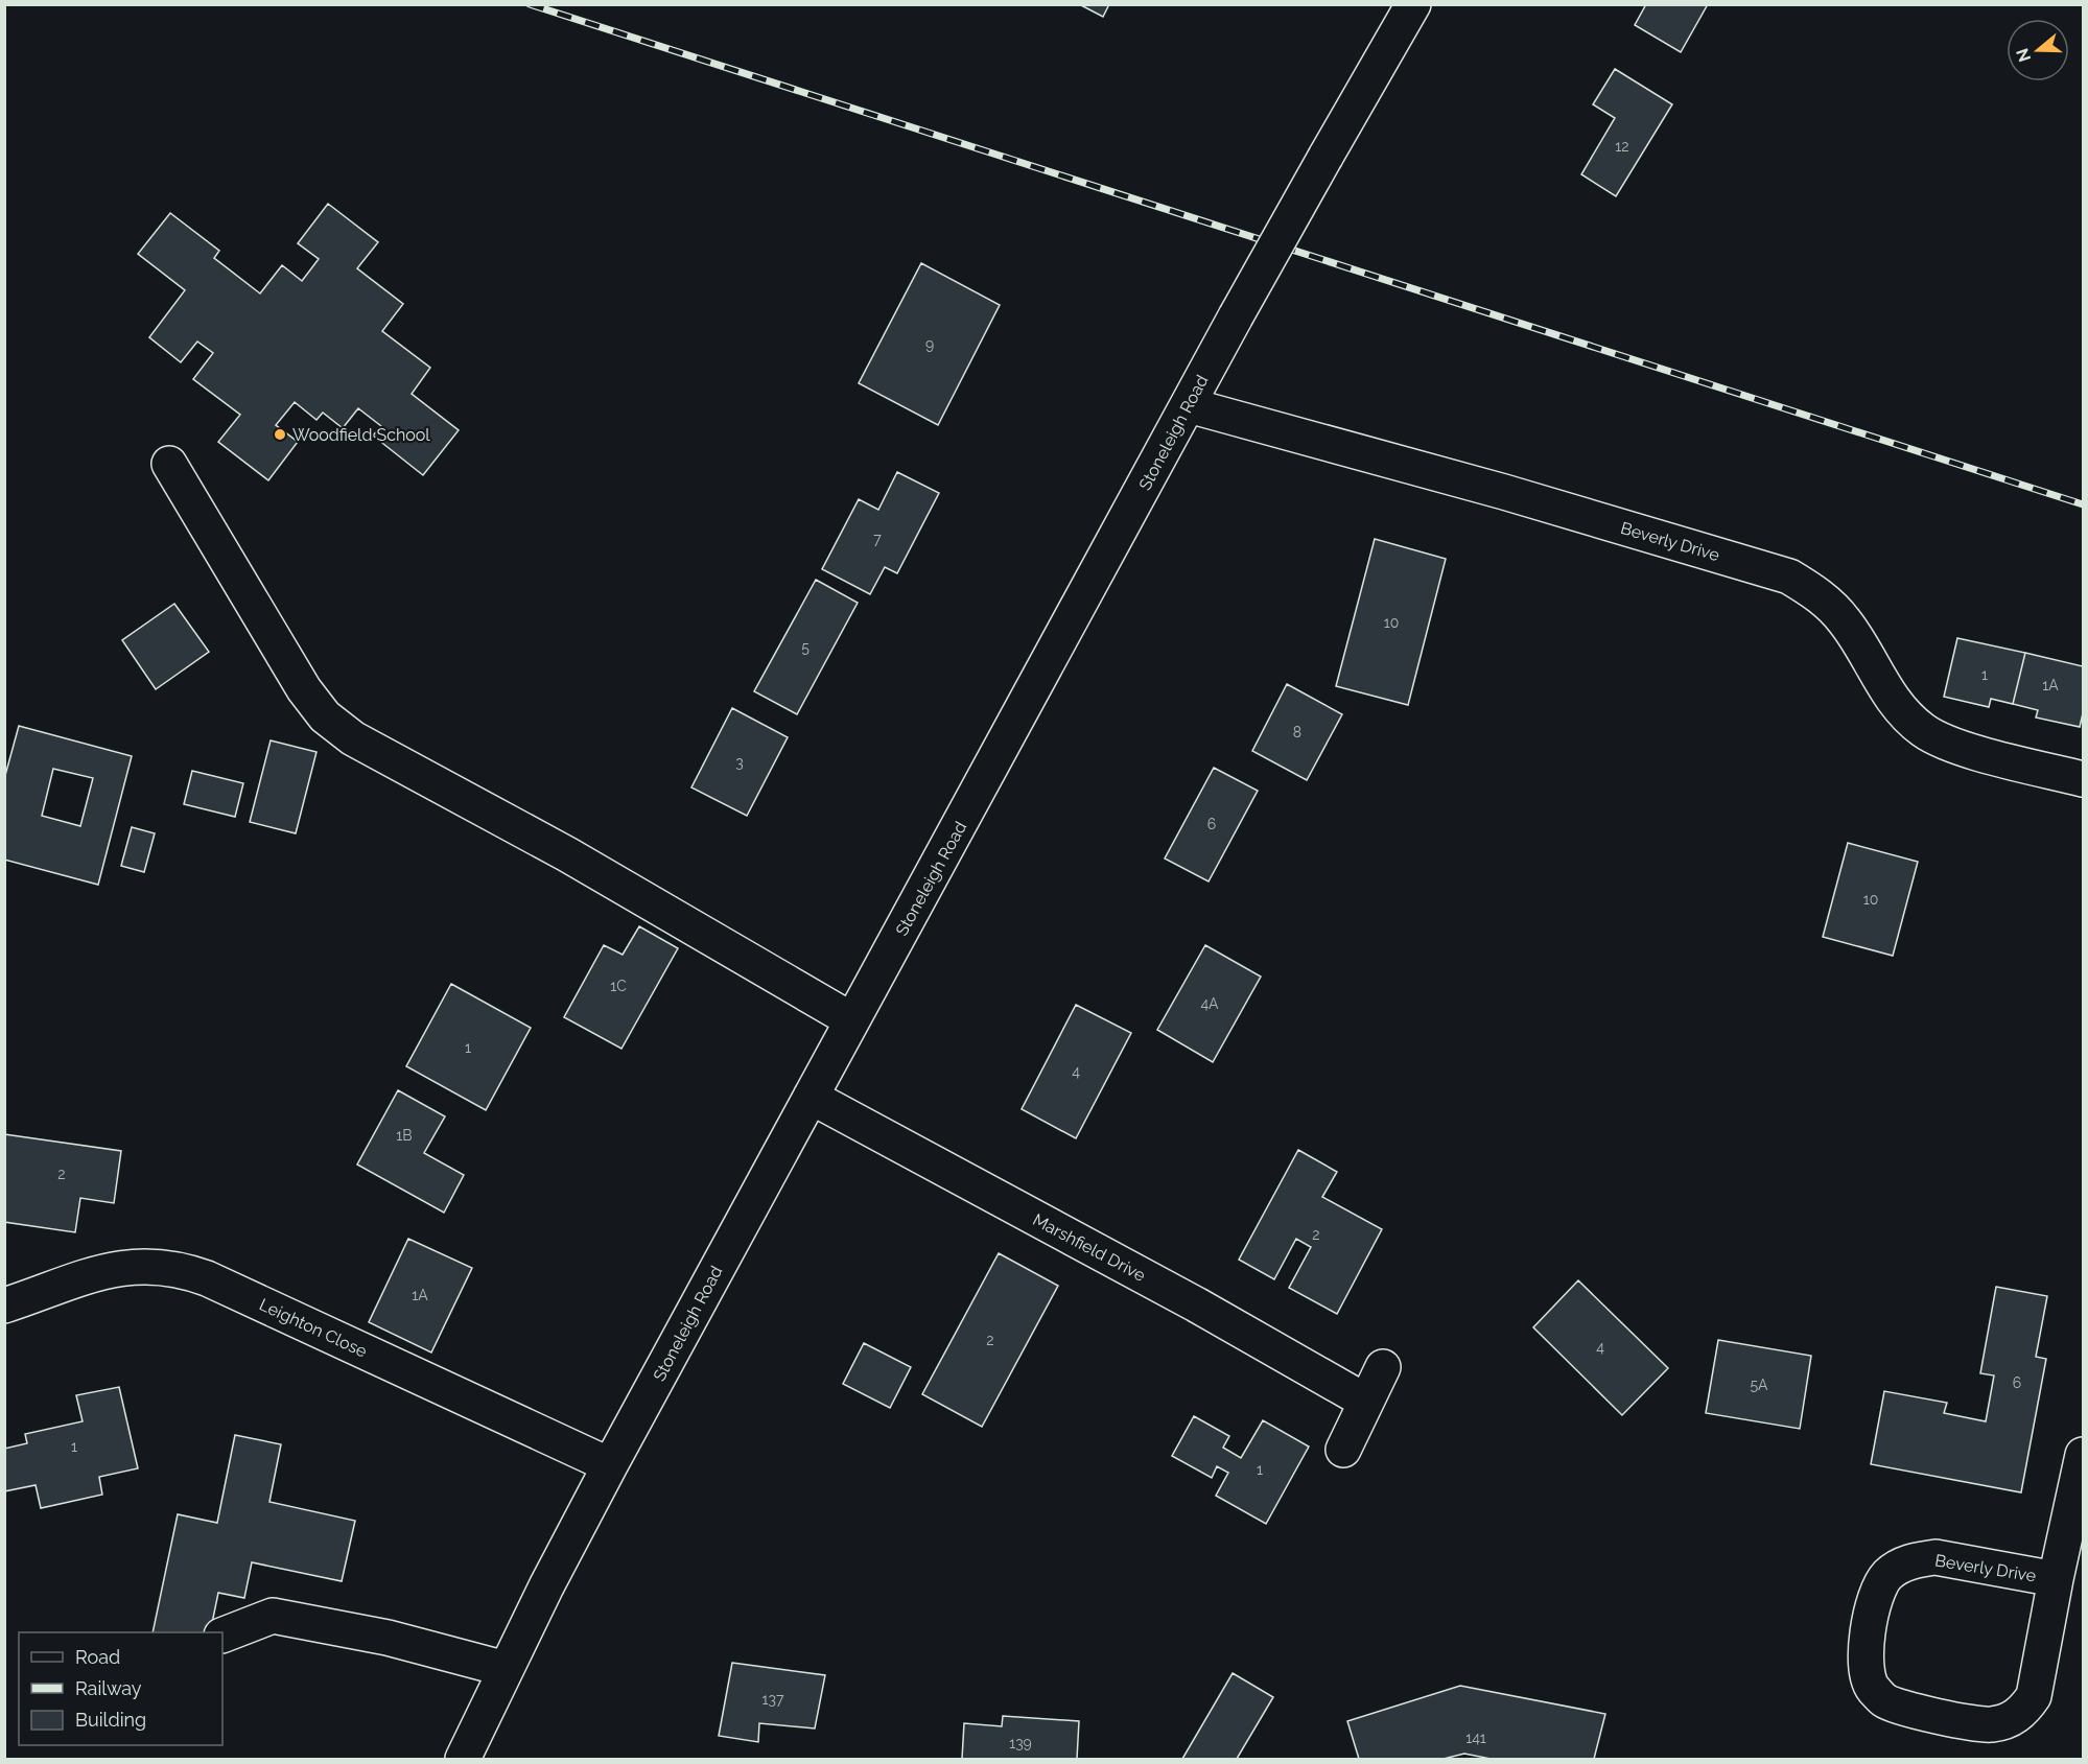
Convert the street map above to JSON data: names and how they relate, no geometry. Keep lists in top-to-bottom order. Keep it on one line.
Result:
{"streets":{"street":["Stoneleigh Road","Beverly Drive","Marshfield Drive","Leighton Close"]},"crossings":[["Stoneleigh Road","Beverly Drive"],["Stoneleigh Road","Marshfield Drive"],["Stoneleigh Road","Leighton Close"]],"places":["Woodfield School"],"house_numbers":["12","9","7","10","5","1","1A","8","3","6","10","1C","4A","1","4","1B","2","2","1A","2","4","6","5A","1","1","137","141","139"],"legend":["Road","Railway","Building"],"north":"left"}
